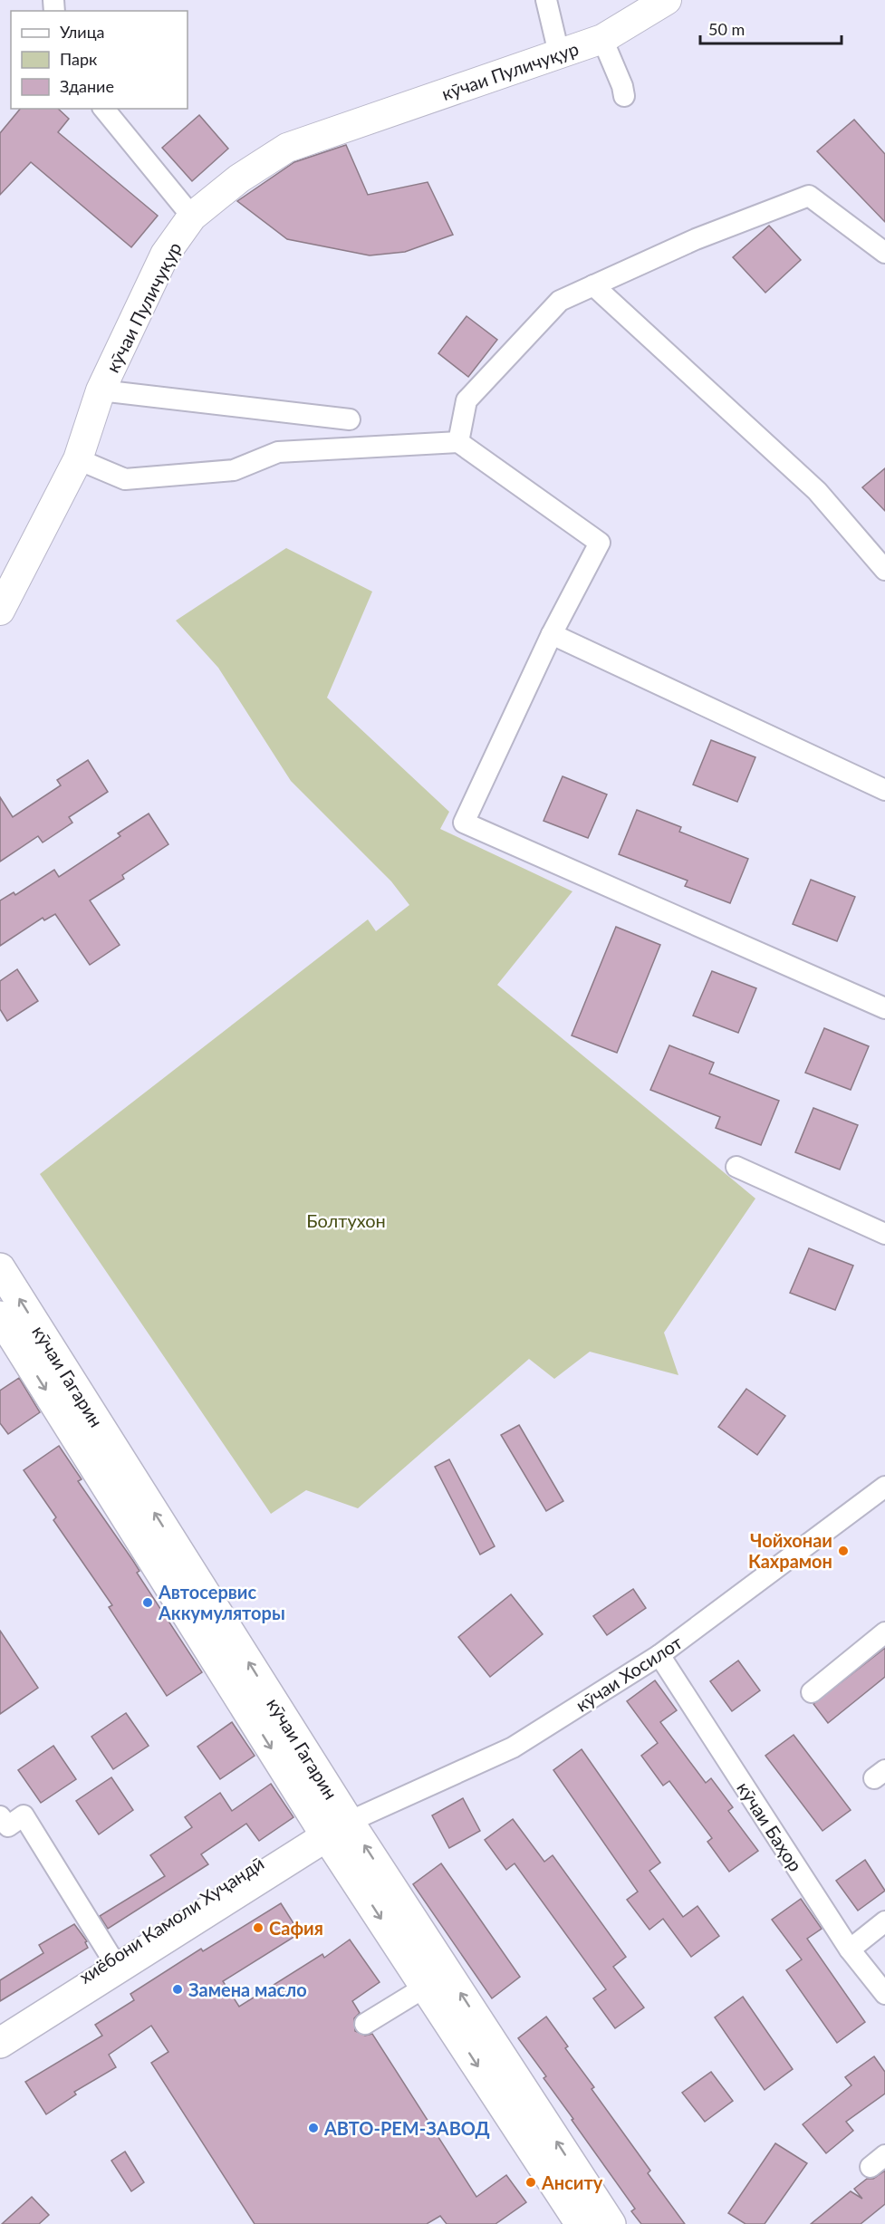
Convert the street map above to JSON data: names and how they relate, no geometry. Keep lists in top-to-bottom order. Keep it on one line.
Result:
{"streets":{"main road":["кӯчаи Гагарин","хиёбони Камоли Хуҷандӣ"],"street":["кӯчаи Пуличуқур","кӯчаи Хосилот","кӯчаи Баҳор"]},"crossings":[["кӯчаи Гагарин","кӯчаи Хосилот"],["кӯчаи Гагарин","хиёбони Камоли Хуҷандӣ"],["кӯчаи Хосилот","кӯчаи Баҳор"],["кӯчаи Хосилот","хиёбони Камоли Хуҷандӣ"]],"parks":["Болтухон"],"places":["Чойхонаи Кахрамон","Автосервис Аккумуляторы","Сафия","Замена масло","АВТО-РЕМ-ЗАВОД","Анситу"],"legend":["Улица","Парк","Здание"],"scale_bar":"50 m"}
